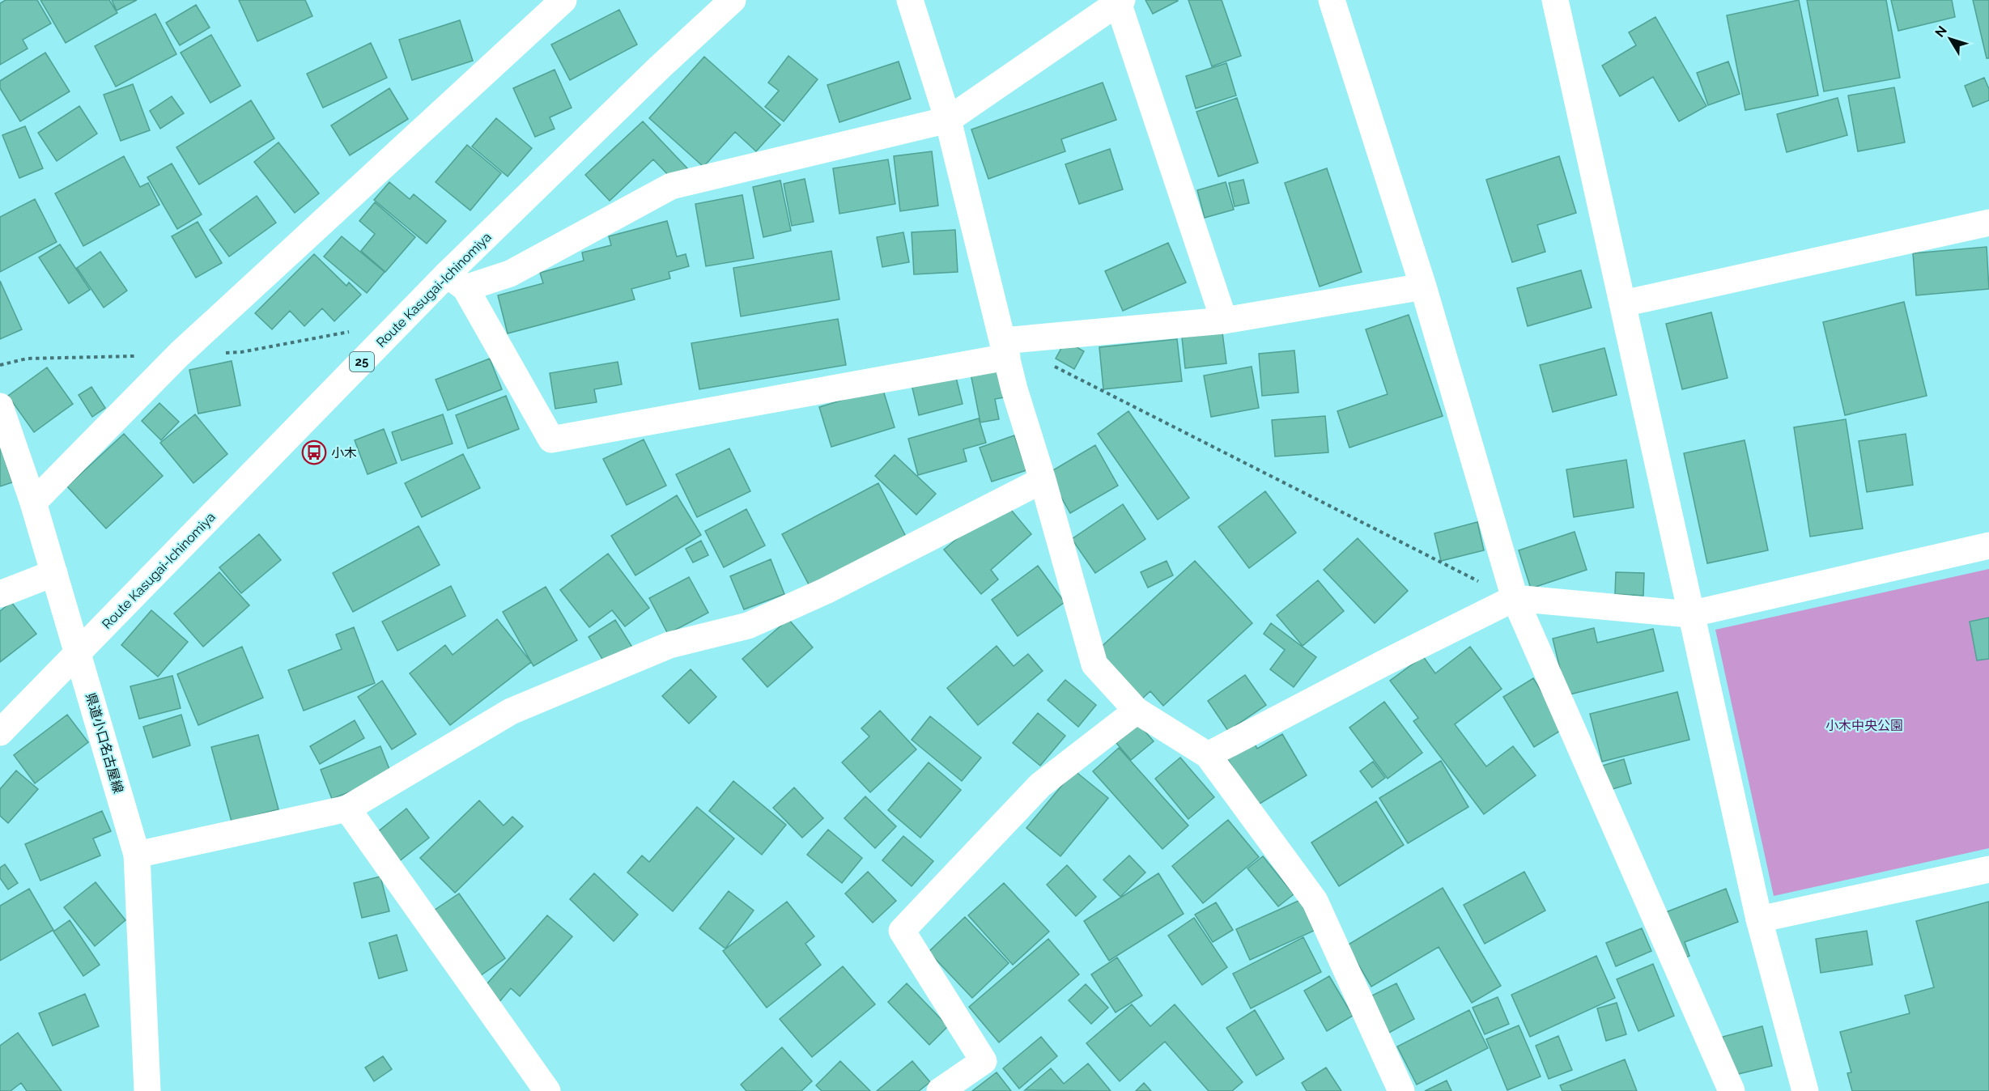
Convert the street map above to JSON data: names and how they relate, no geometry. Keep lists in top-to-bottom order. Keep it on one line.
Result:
{"streets":{"street":["Route Kasugai-Ichinomiya","25","県道小口名古屋線"]},"crossings":[["Route Kasugai-Ichinomiya","県道小口名古屋線"]],"parks":["小木中央公園"],"places":{"bus stop":["小木"]},"north":"top left"}
